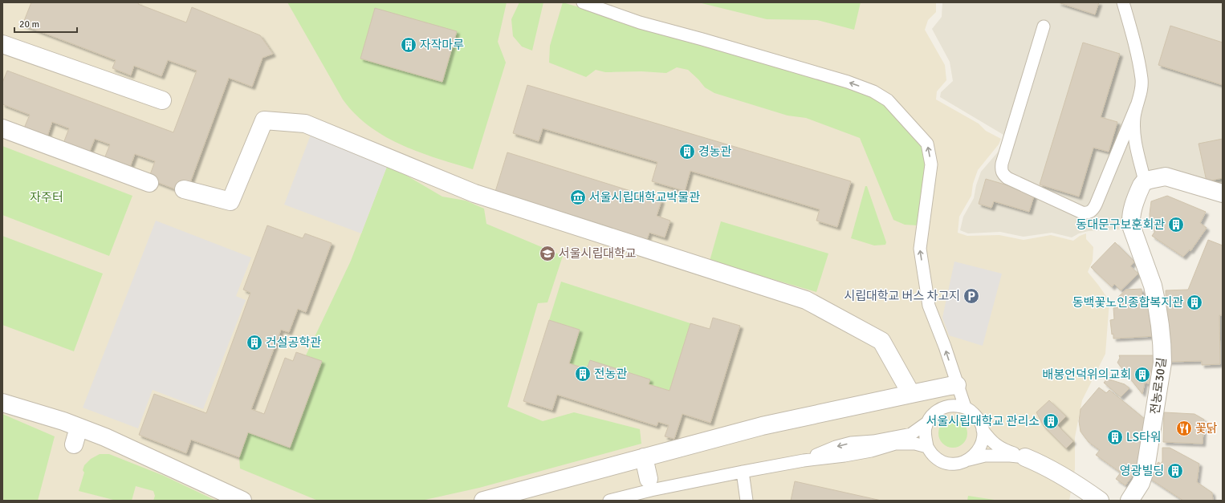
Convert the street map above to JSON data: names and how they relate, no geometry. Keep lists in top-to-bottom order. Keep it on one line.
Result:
{"streets":{"street":["전농로30길"]},"parks":["자주터"],"places":{"building":["자작마루","경농관","동대문구보훈회관","동백꽃노인종합복지관","건설공학관","전농관","배봉언덕위의교회","서울시립대학교 관리소","LS타워","영광빌딩"],"museum":["서울시립대학교박물관"],"school or university":["서울시립대학교"],"parking":["시립대학교 버스 차고지"],"restaurant":["꽃닭"]},"scale_bar":"20 m"}
